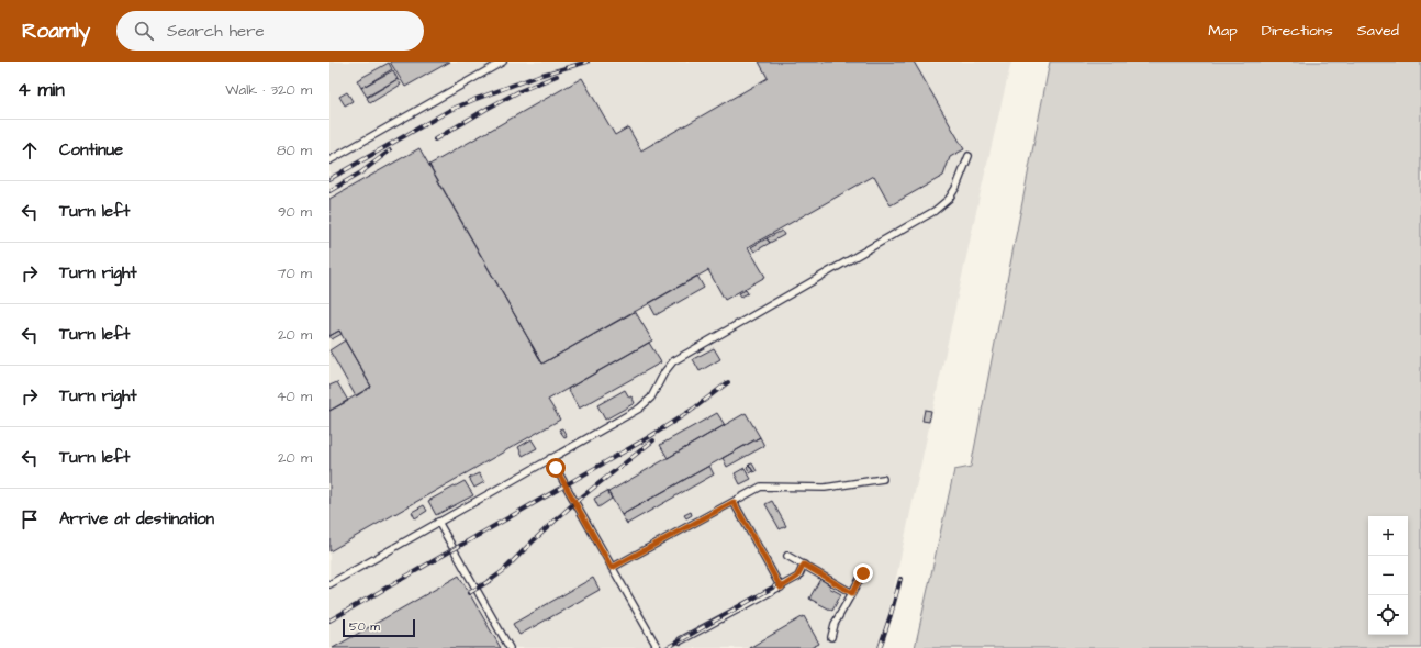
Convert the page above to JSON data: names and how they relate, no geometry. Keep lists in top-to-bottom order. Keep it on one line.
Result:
{"scale_bar":"50 m","page":{"header":"Roamly","search":"Search here","nav":["Map","Directions","Saved"],"heading":["4 min","Walk · 320 m"],"list":[["Continue","80 m"],["Turn left","90 m"],["Turn right","70 m"],["Turn left","20 m"],["Turn right","40 m"],["Turn left","20 m"],"Arrive at destination"],"map_buttons":["+","−"],"scale":"50 m"}}
